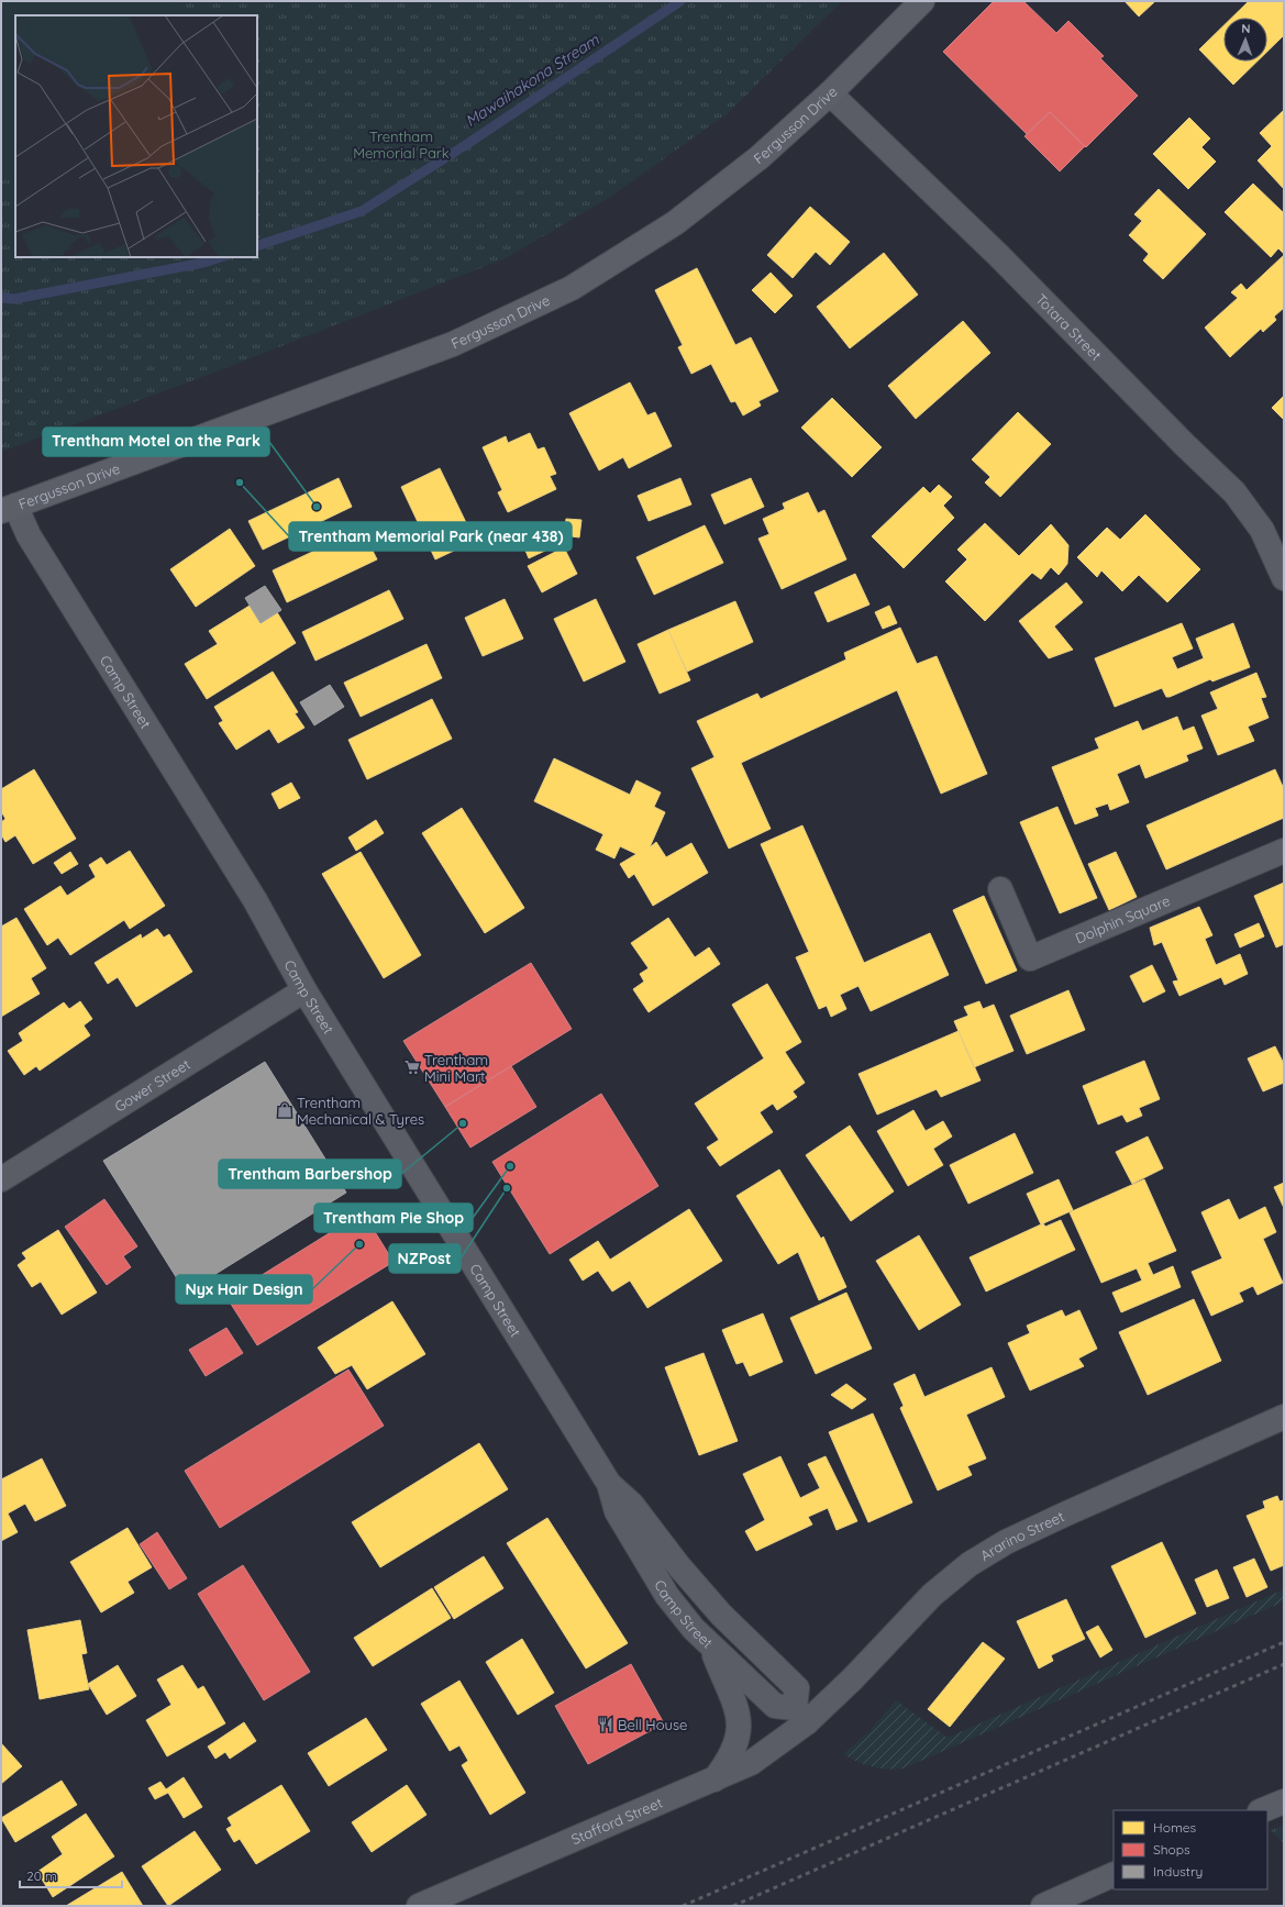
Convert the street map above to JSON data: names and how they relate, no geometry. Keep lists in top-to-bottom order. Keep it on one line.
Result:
{"streets":{"main road":["Fergusson Drive"],"street":["Totara Street","Camp Street","Dolphin Square","Gower Street","Ararino Street","Stafford Street"]},"crossings":[["Fergusson Drive","Totara Street"],["Fergusson Drive","Camp Street"],["Camp Street","Gower Street"],["Camp Street","Ararino Street"],["Camp Street","Stafford Street"],["Ararino Street","Stafford Street"]],"water":["Mawaihakona Stream"],"parks":["Trentham Memorial Park"],"places":{"other":["Trentham Memorial Park (near 438)","Trentham Motel on the Park","Trentham Barbershop","Trentham Pie Shop","NZPost","Nyx Hair Design"],"supermarket":["Trentham Mini Mart"],"shop":["Trentham Mechanical & Tyres"],"restaurant":["Bell House"]},"legend":["Homes","Shops","Industry"],"scale_bar":"20 m","north":"top"}
